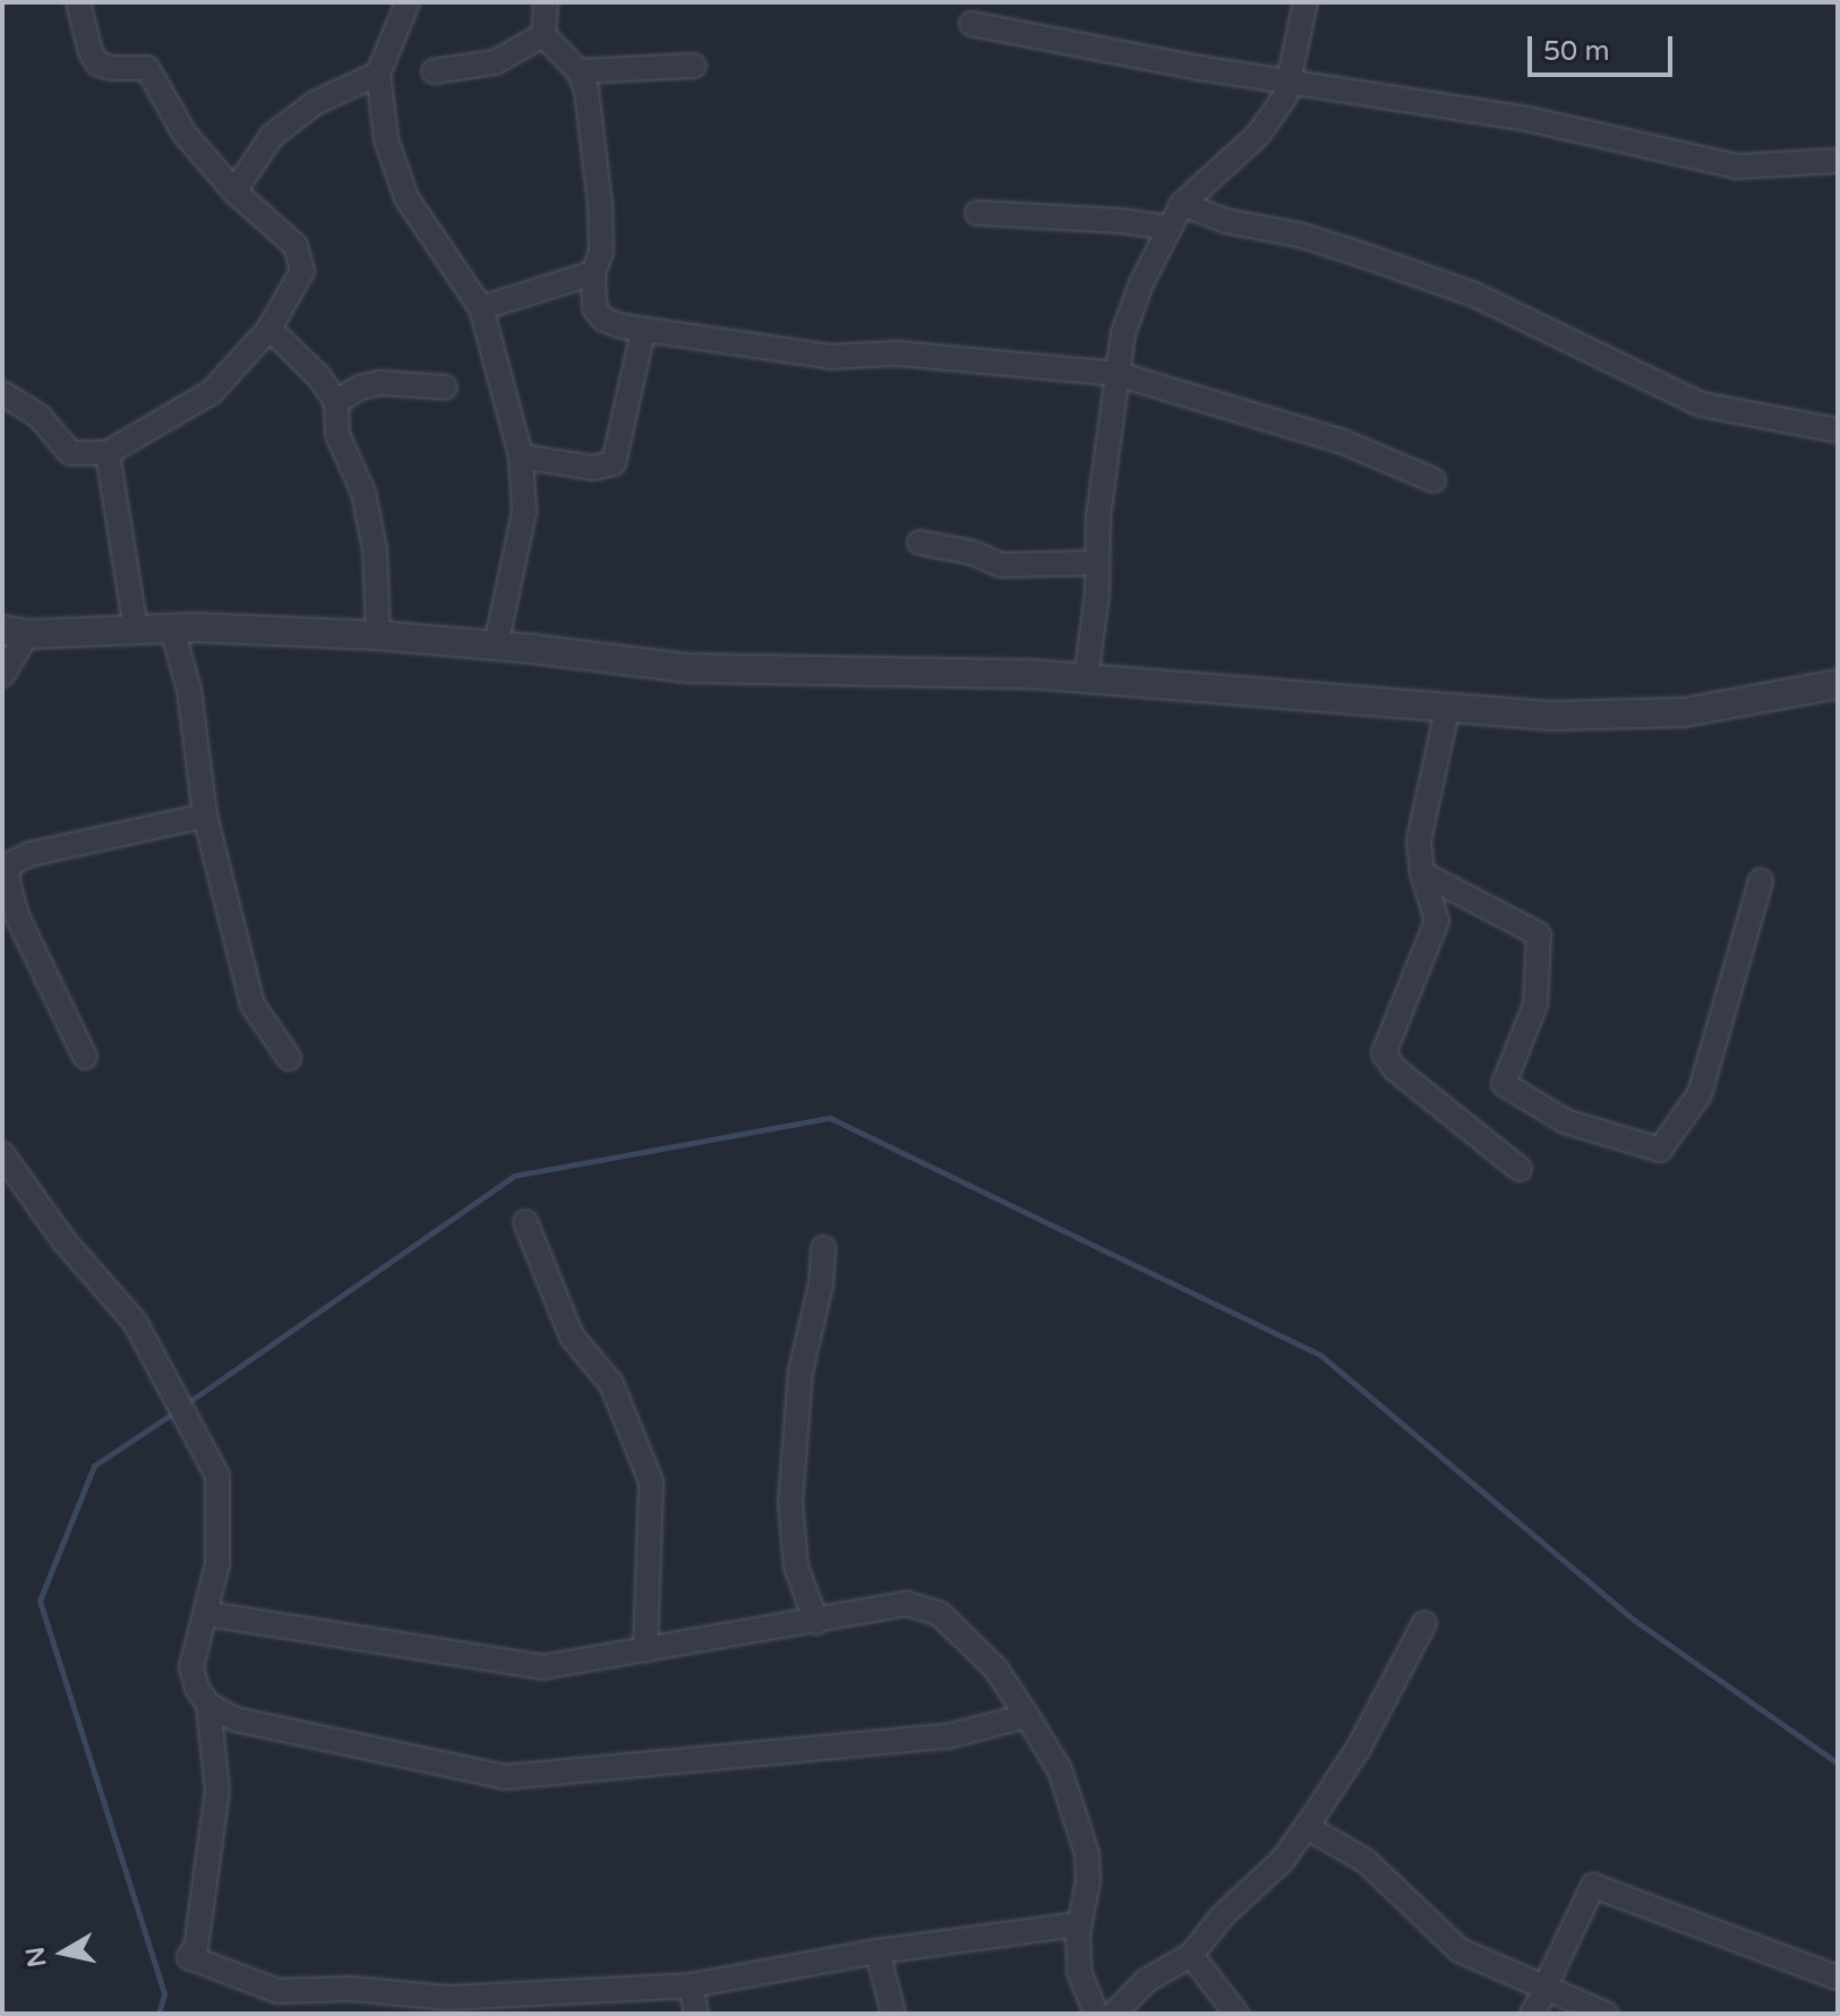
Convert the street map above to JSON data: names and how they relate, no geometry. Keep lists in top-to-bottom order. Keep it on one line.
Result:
{"scale_bar":"50 m","north":"left"}
